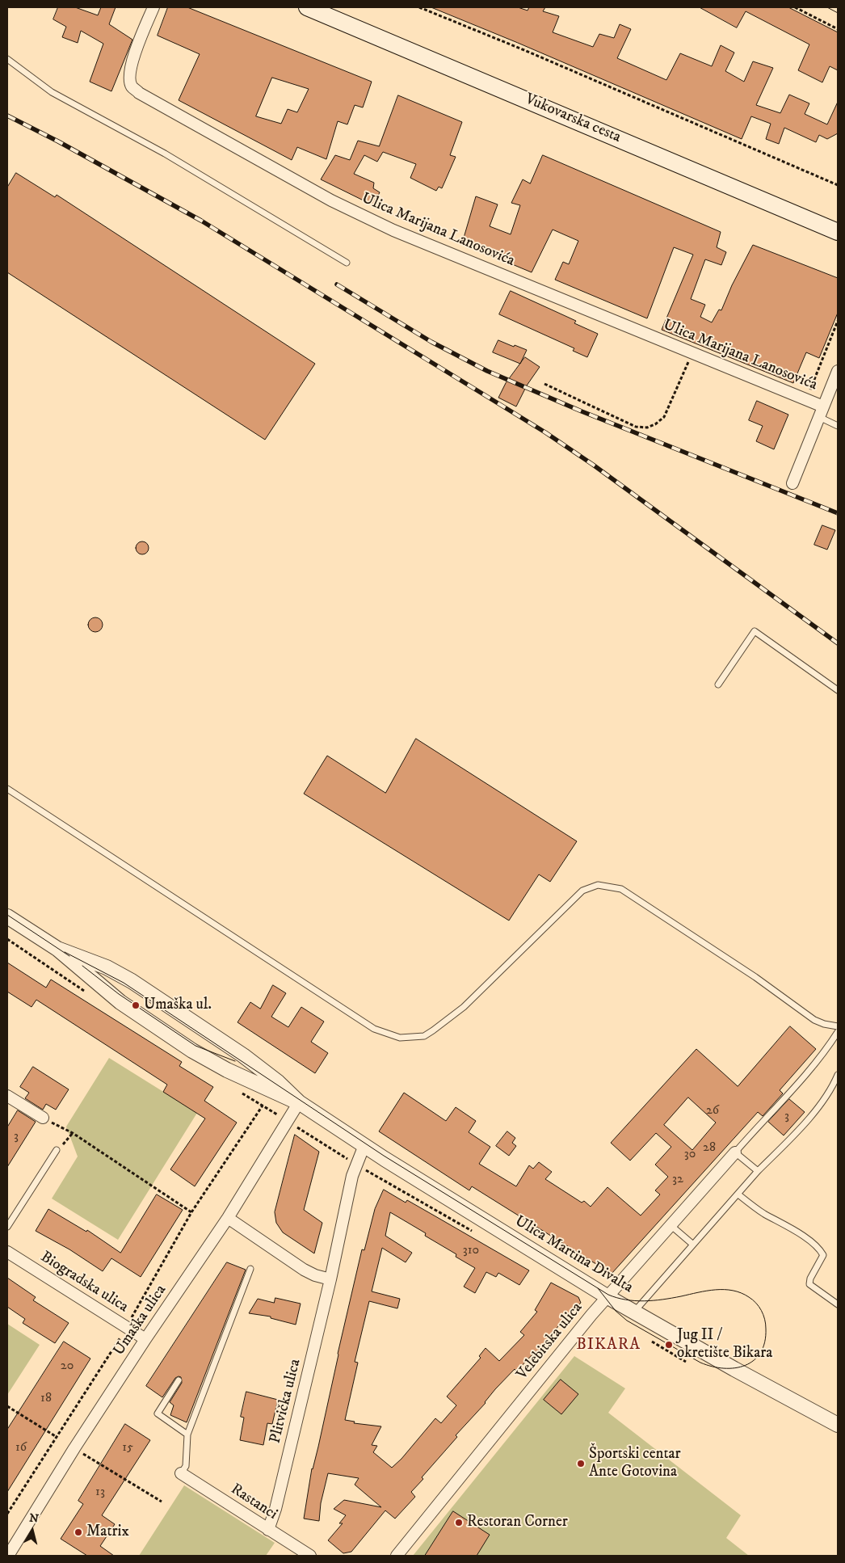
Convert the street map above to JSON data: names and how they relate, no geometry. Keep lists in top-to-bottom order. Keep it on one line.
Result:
{"streets":{"main road":["Vukovarska cesta"],"street":["Ulica Marijana Lanosovića","Ulica Martina Divalta","Biogradska ulica","Umaška ulica","Velebitska ulica","Plitvička ulica","Rastanci"]},"crossings":[["Ulica Martina Divalta","Umaška ulica"],["Ulica Martina Divalta","Velebitska ulica"],["Ulica Martina Divalta","Plitvička ulica"],["Biogradska ulica","Umaška ulica"],["Plitvička ulica","Rastanci"]],"districts":["BIKARA"],"places":["Umaška ul.","Jug II / okretište Bikara","Športski centar Ante Gotovina","Restoran Corner","Matrix"],"house_numbers":["26","3","3","28","30","32","310","20","18","16","15","13"],"north":"top"}
